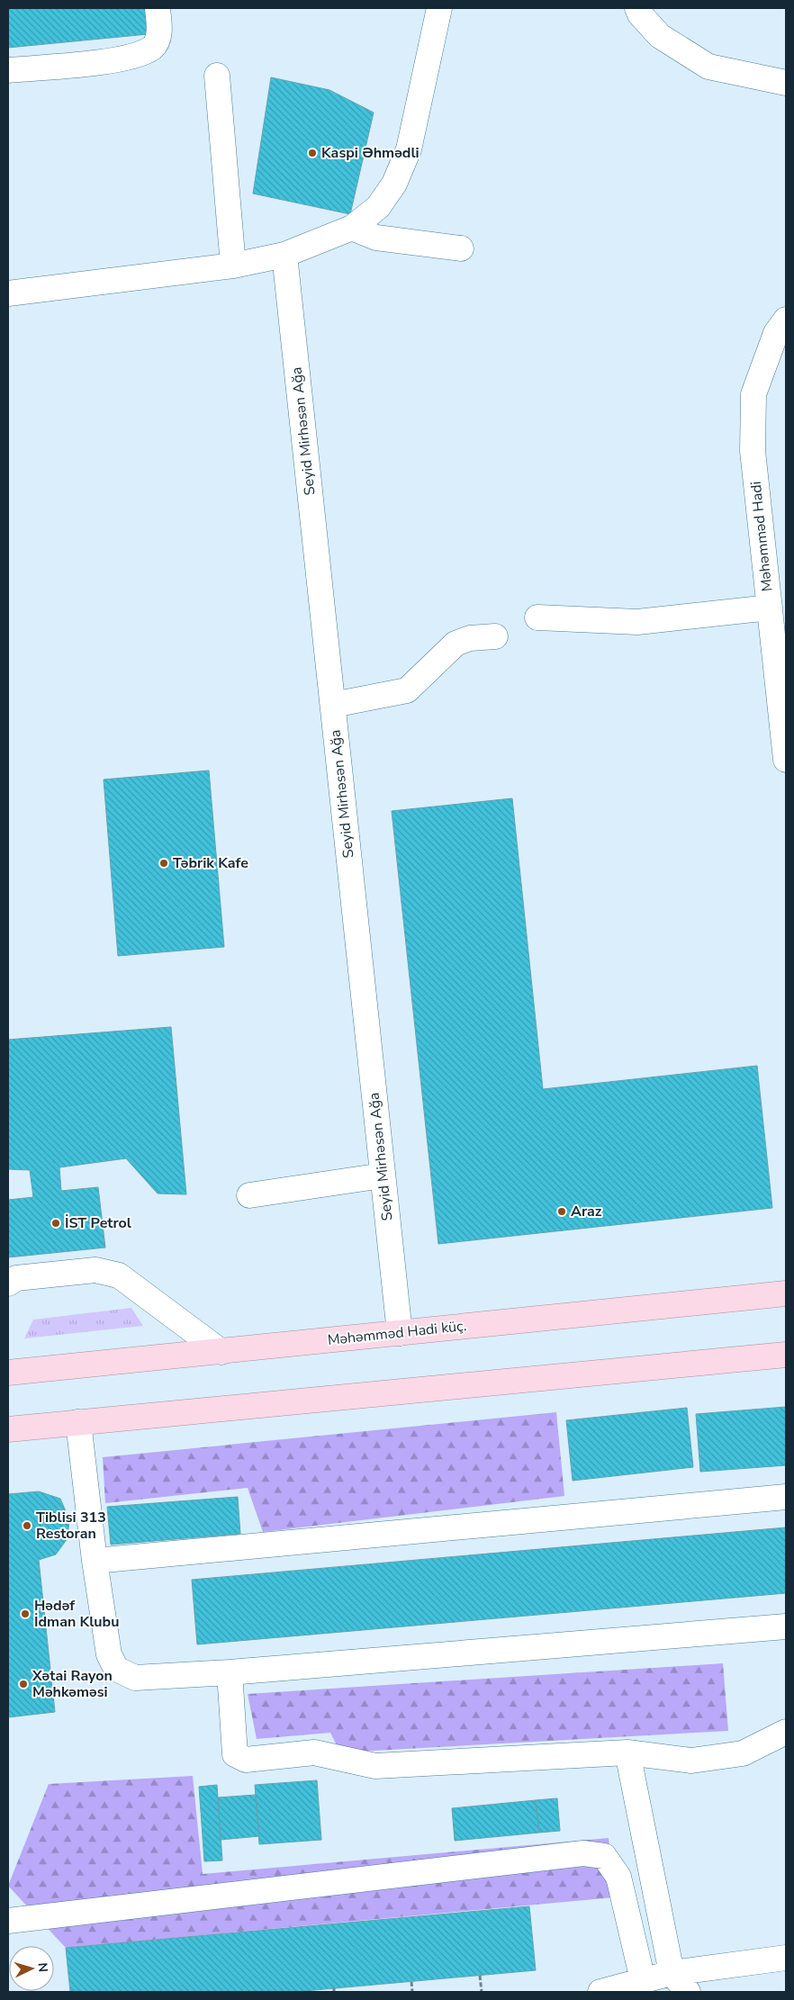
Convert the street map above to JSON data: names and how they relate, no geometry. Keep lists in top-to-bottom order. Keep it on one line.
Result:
{"streets":{"main road":["Məhəmməd Hadi küç."],"street":["Seyid Mirhəsən Ağa","Məhəmməd Hadi"]},"crossings":[["Seyid Mirhəsən Ağa","Məhəmməd Hadi küç."]],"places":["Kaspi Əhmədli","Təbrik Kafe","Araz","İST Petrol","Tiblisi 313 Restoran","Hədəf İdman Klubu","Xətai Rayon Məhkəməsi"],"north":"right"}
